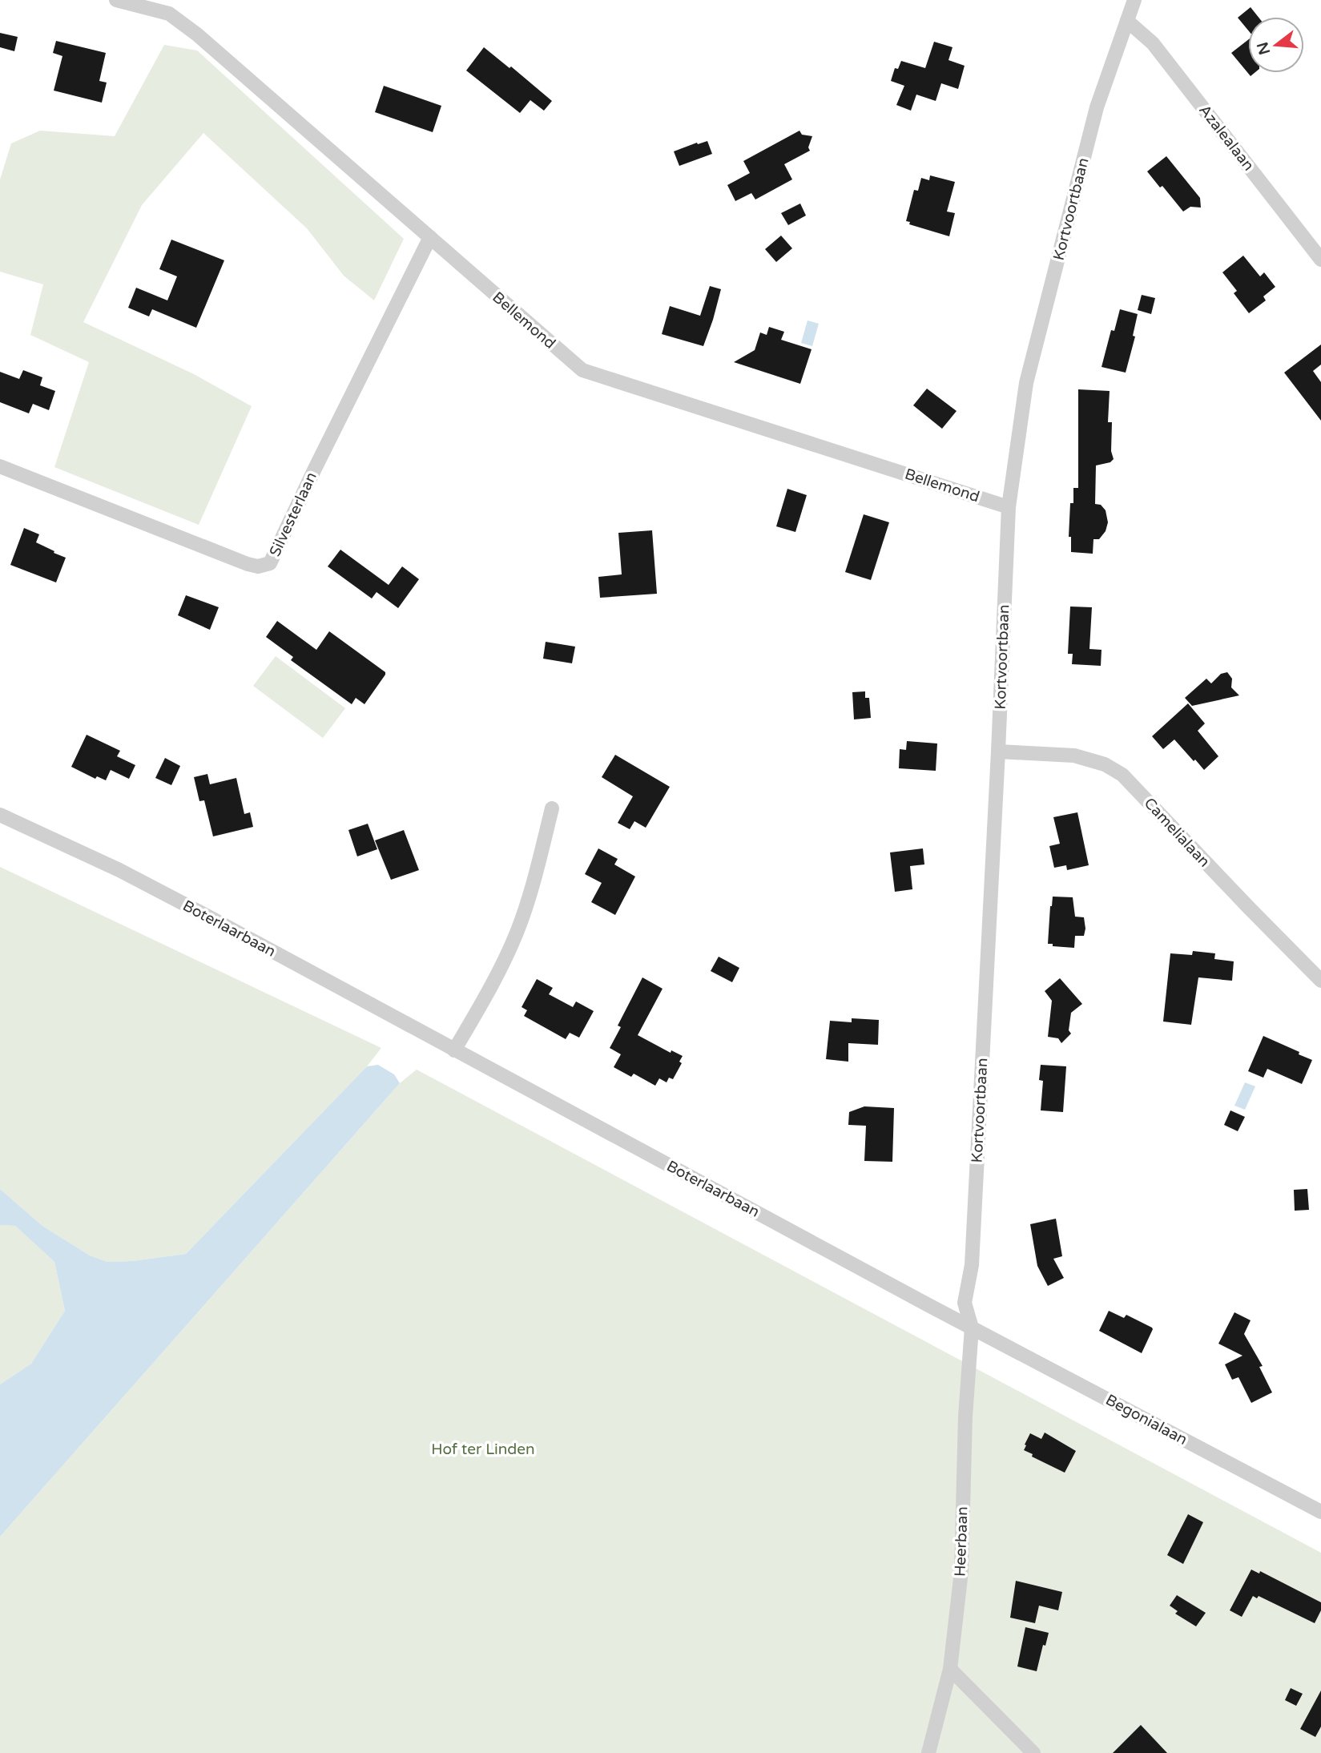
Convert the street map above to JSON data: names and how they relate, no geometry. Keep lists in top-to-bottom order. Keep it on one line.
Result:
{"streets":{"street":["Azalealaan","Kortvoortbaan","Bellemond","Silvesterlaan","Camelialaan","Boterlaarbaan","Begonialaan","Heerbaan"]},"crossings":[["Azalealaan","Kortvoortbaan"],["Kortvoortbaan","Bellemond"],["Kortvoortbaan","Camelialaan"],["Kortvoortbaan","Boterlaarbaan"],["Kortvoortbaan","Begonialaan"],["Kortvoortbaan","Heerbaan"],["Bellemond","Silvesterlaan"],["Boterlaarbaan","Begonialaan"],["Boterlaarbaan","Heerbaan"],["Begonialaan","Heerbaan"]],"parks":["Hof ter Linden"],"north":"left"}
